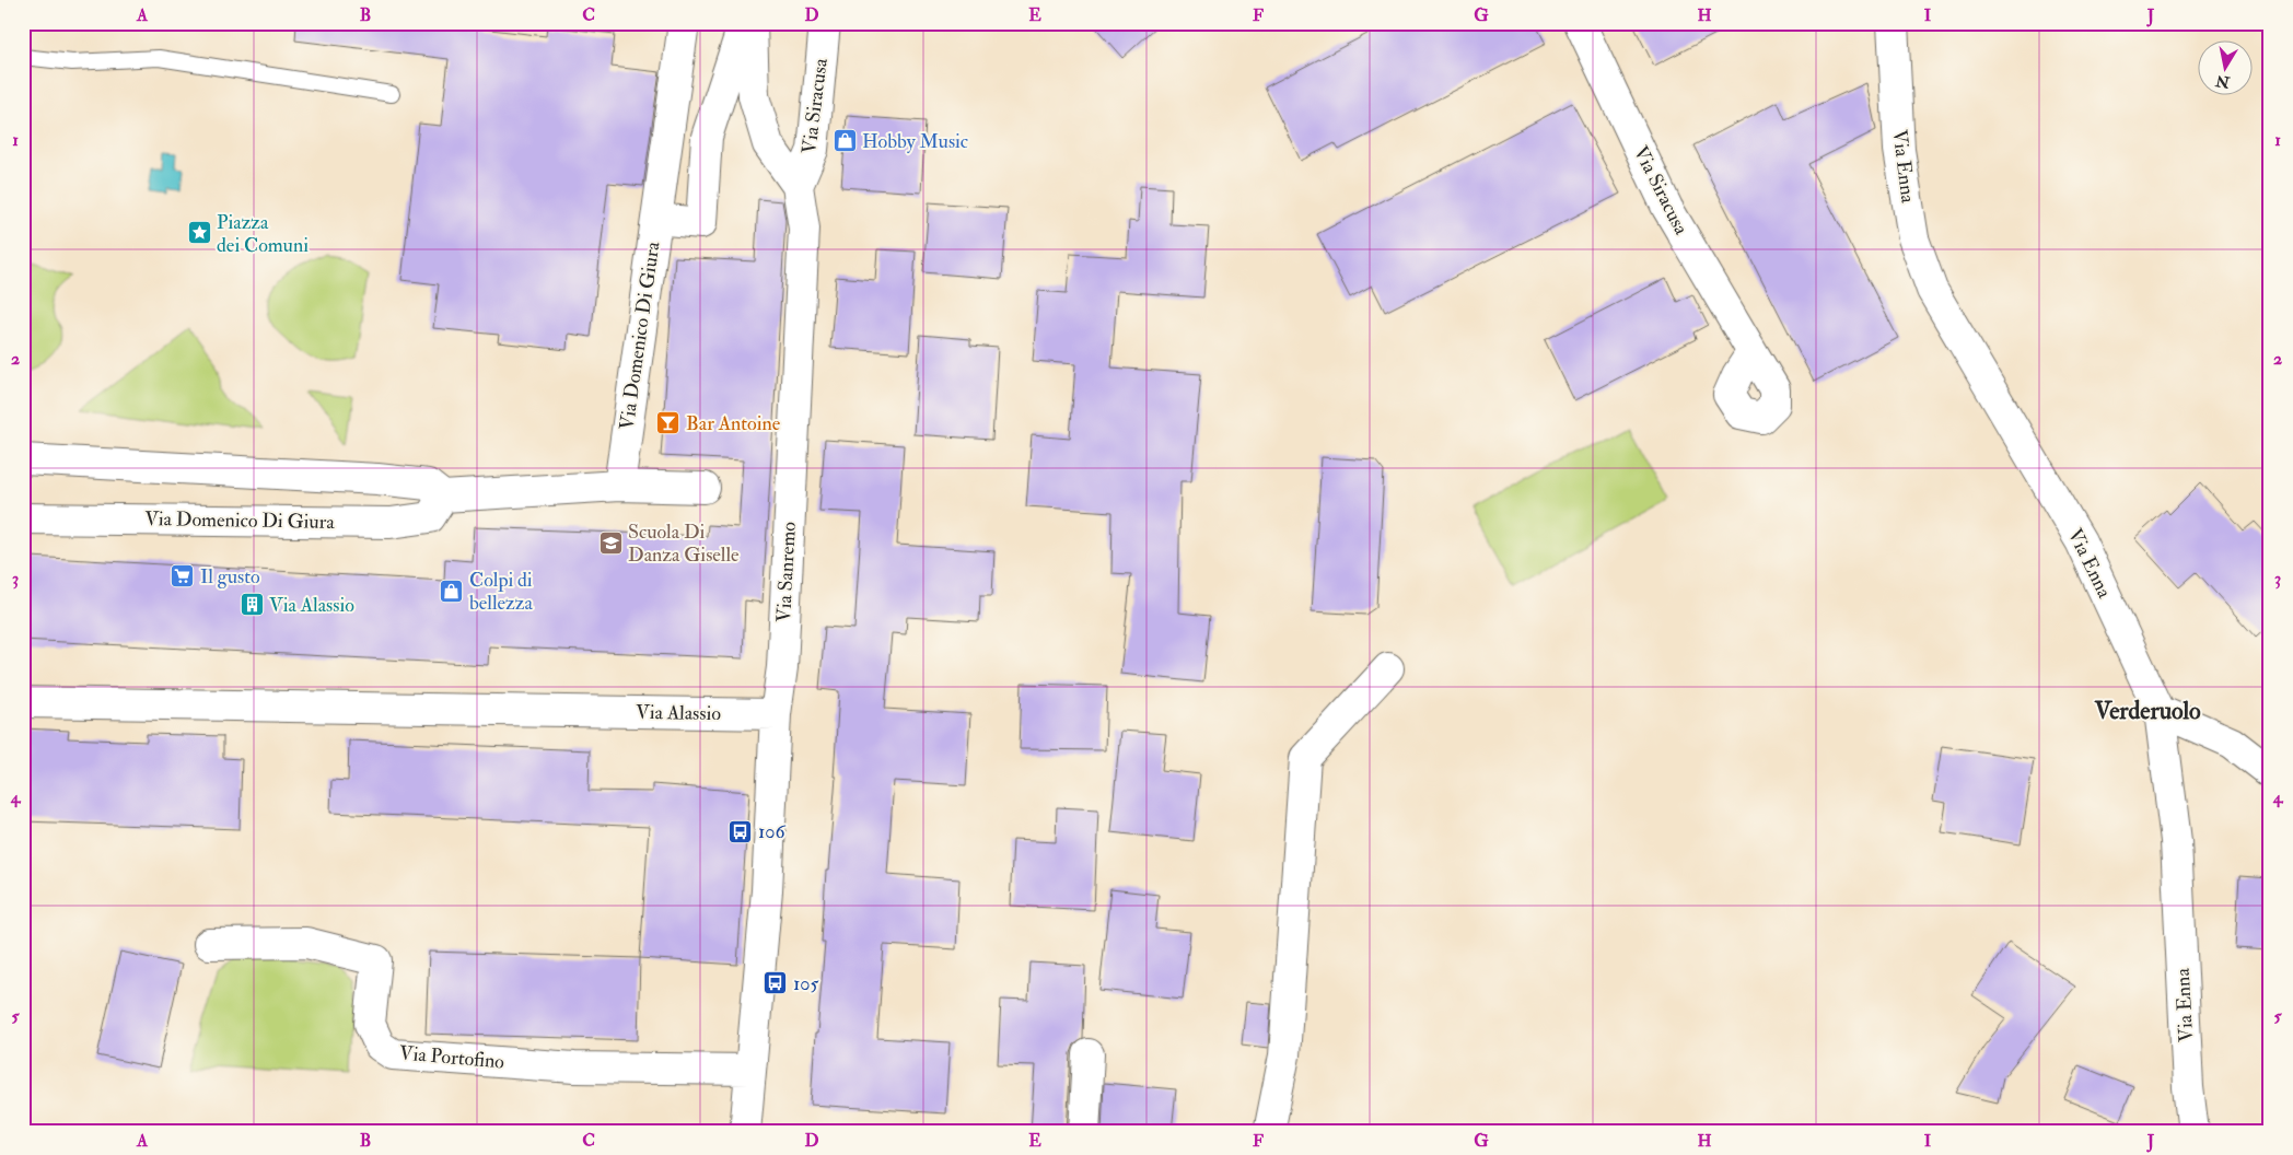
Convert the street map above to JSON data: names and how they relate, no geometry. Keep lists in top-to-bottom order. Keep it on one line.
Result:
{"streets":{"street":["Via Siracusa","Via Enna","Via Domenico Di Giura","Via Sanremo","Via Alassio","Via Portofino"]},"crossings":[["Via Siracusa","Via Sanremo"],["Via Sanremo","Via Alassio"],["Via Sanremo","Via Portofino"]],"districts":["Verderuolo"],"places":{"shop":["Hobby Music","Colpi di bellezza"],"place":["Piazza dei Comuni"],"bar":["Bar Antoine"],"school or university":["Scuola Di Danza Giselle"],"supermarket":["Il gusto"],"building":["Via Alassio"],"bus stop":["106","105"]},"north":"bottom","grid":{"columns":["A","B","C","D","E","F","G","H","I","J"],"rows":["1","2","3","4","5"]}}
